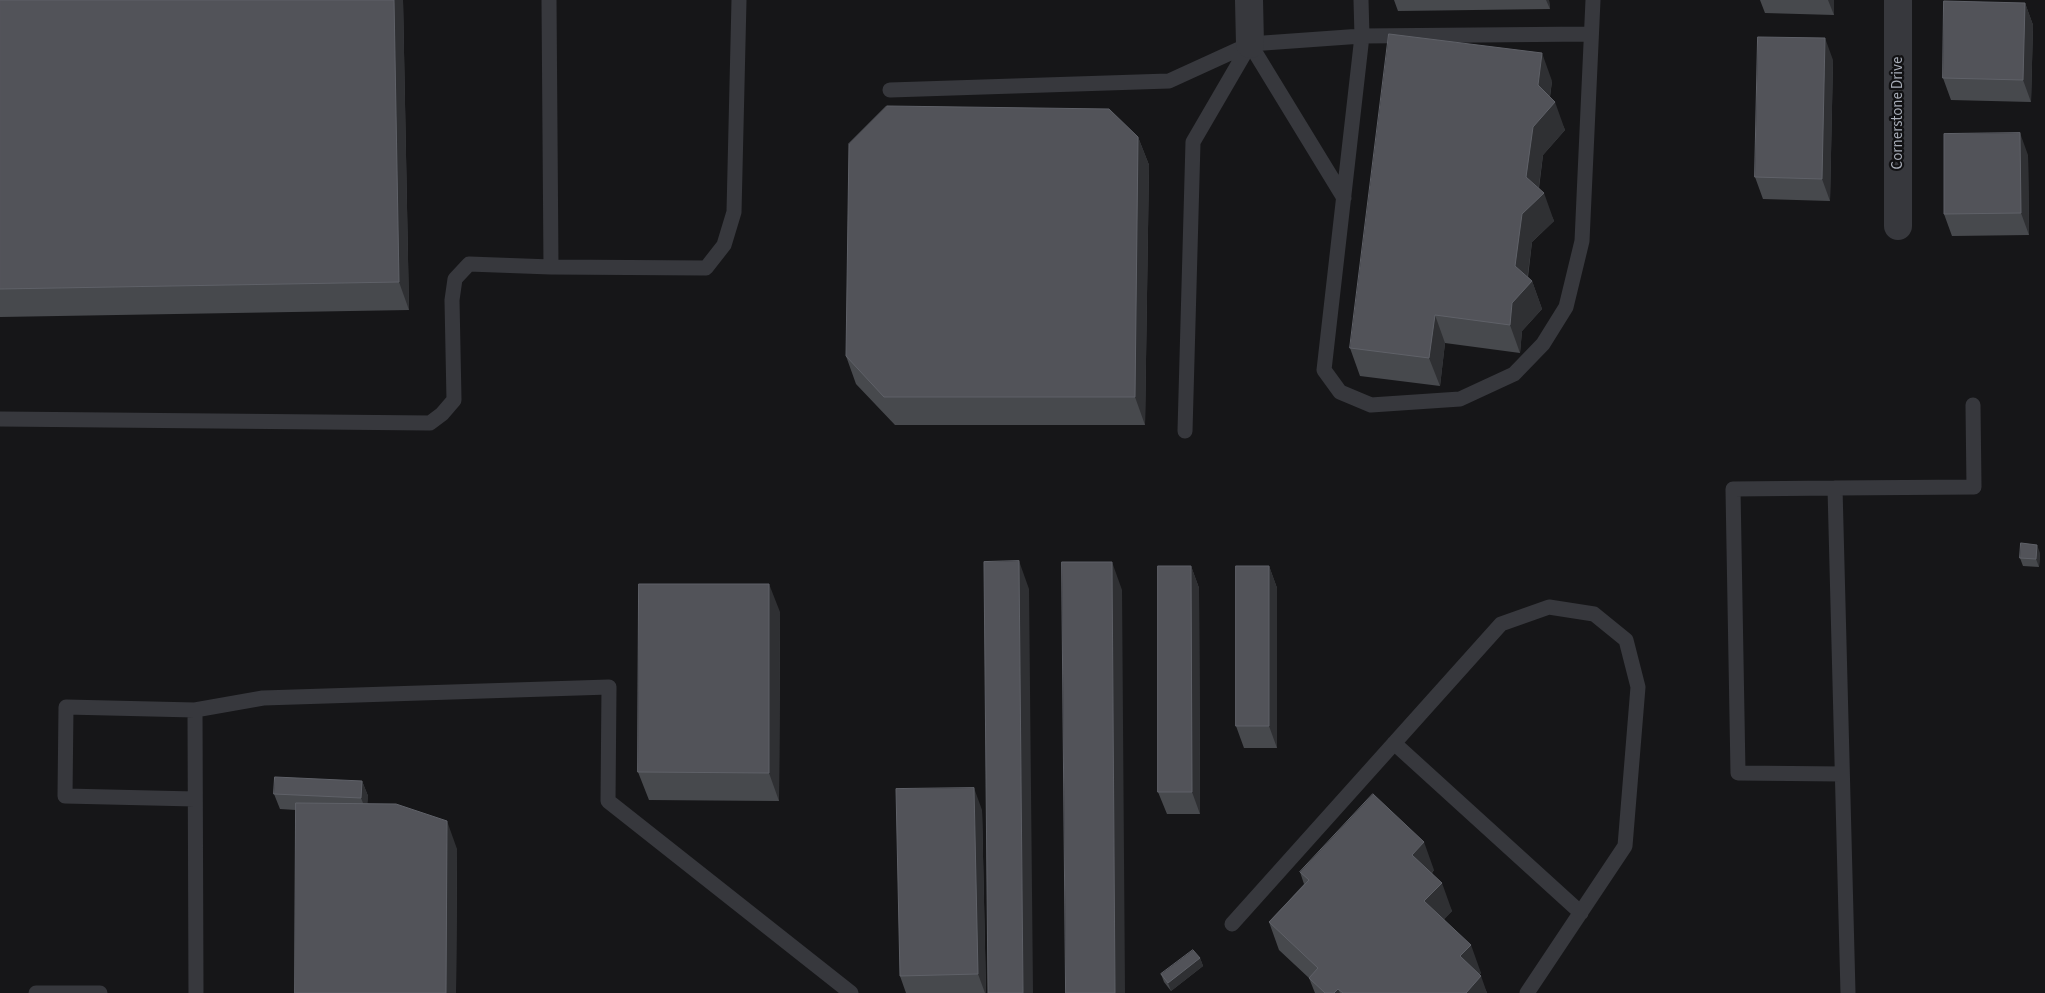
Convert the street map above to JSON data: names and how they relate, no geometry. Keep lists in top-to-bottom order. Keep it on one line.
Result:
{"streets":{"street":["Cornerstone Drive"]}}
